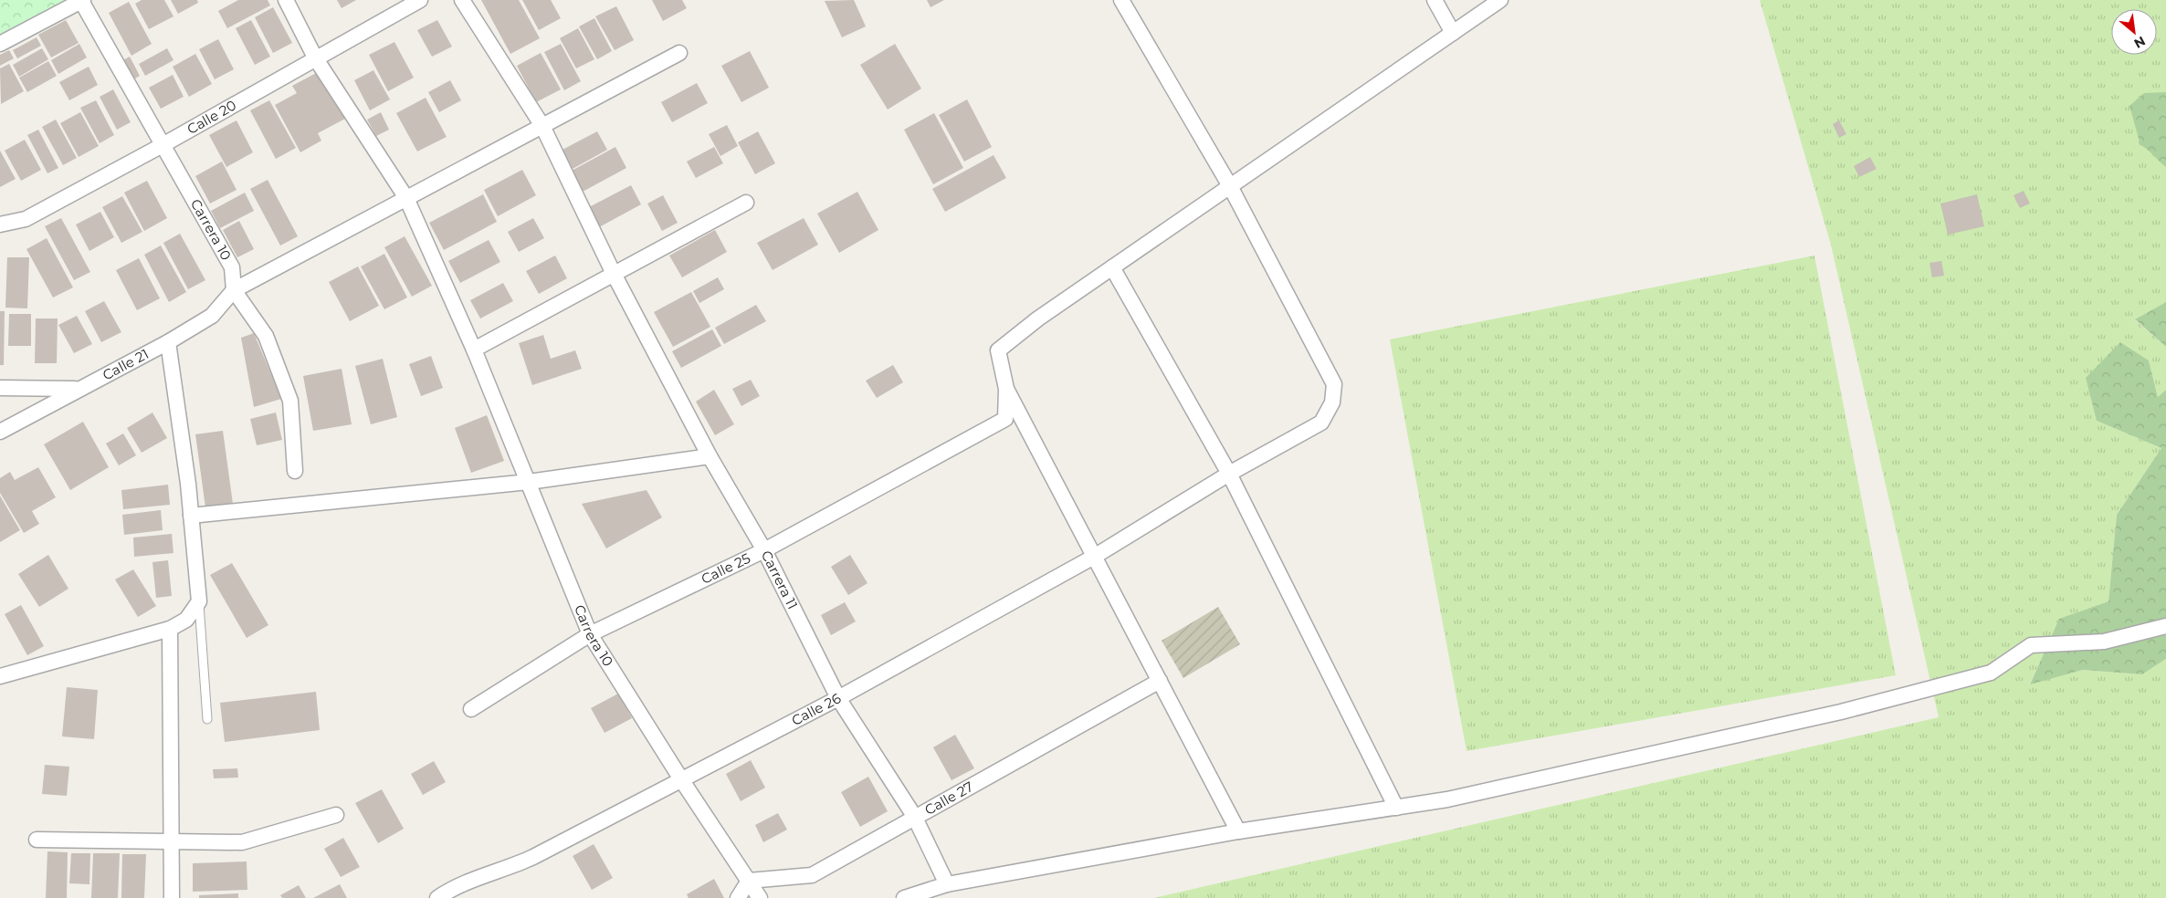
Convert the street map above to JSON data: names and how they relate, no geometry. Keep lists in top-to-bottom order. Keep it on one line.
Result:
{"streets":{"street":["Calle 20","Carrera 10","Calle 21","Calle 25","Carrera 11","Calle 26","Calle 27"]},"crossings":[["Calle 20","Carrera 10"],["Carrera 10","Calle 21"],["Carrera 10","Calle 25"],["Carrera 10","Calle 26"],["Carrera 10","Calle 27"],["Calle 25","Carrera 11"],["Carrera 11","Calle 26"],["Carrera 11","Calle 27"]],"north":"bottom right"}
